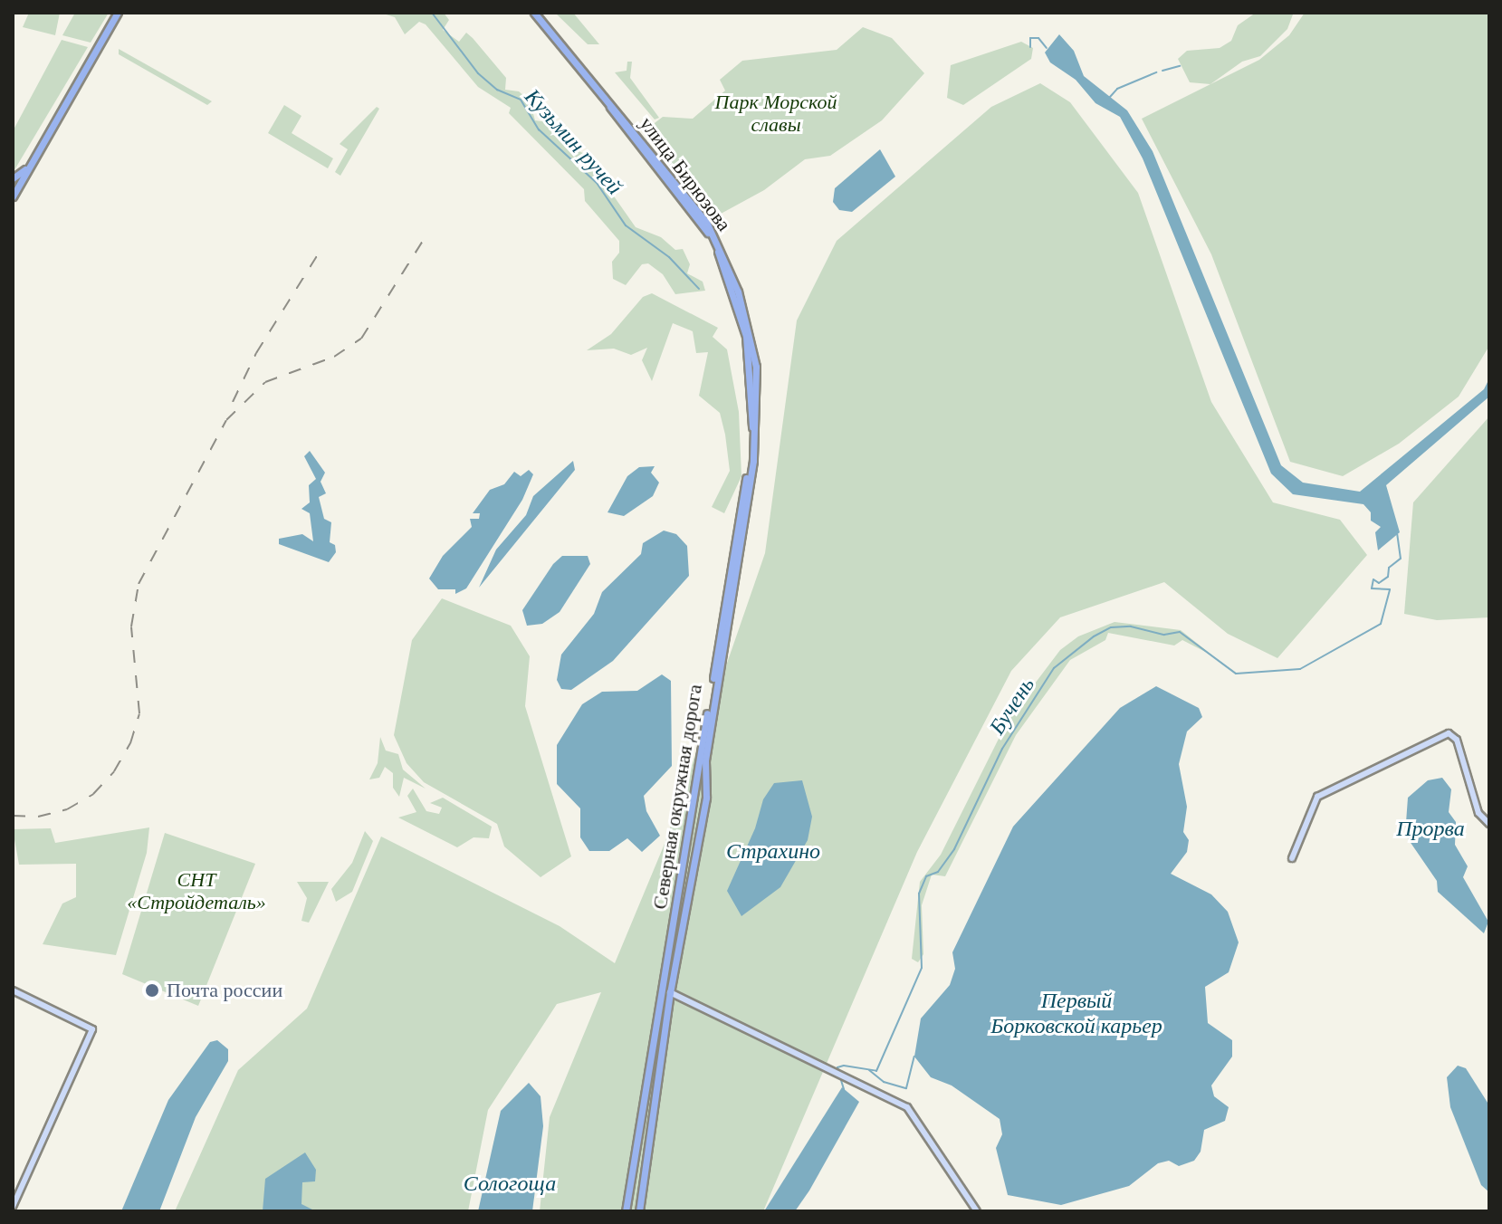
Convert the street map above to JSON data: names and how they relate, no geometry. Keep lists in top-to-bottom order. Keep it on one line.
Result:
{"streets":{"main road":["улица Бирюзова","Северная окружная дорога"]},"crossings":[["улица Бирюзова","Северная окружная дорога"]],"water":["Кузьмин ручей","Бучень","Прорва","Страхино","Первый Борковской карьер","Сологоща"],"parks":["Парк Морской славы","СНТ «Стройдеталь»"],"places":["Почта россии"]}
